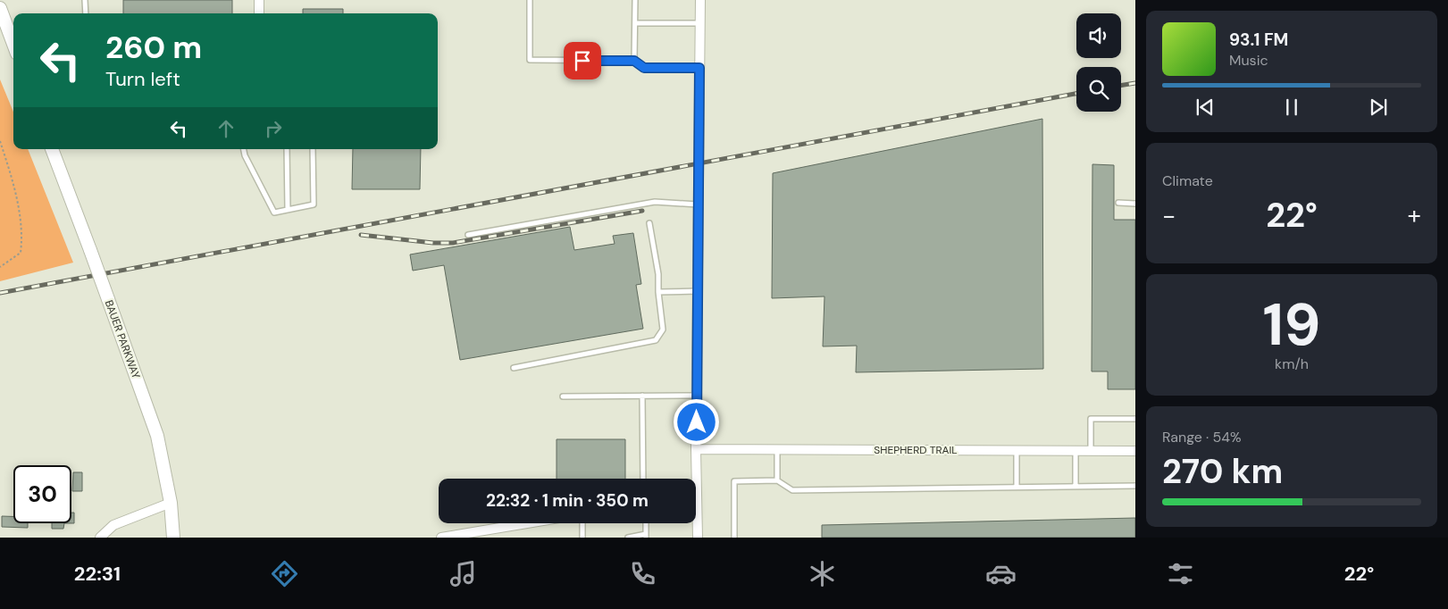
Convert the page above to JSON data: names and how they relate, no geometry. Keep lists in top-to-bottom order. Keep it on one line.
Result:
{"streets":{"main road":["BAUER PARKWAY"],"street":["SHEPHERD TRAIL"]},"page":{"turn":["260 m","Turn left"],"song":["93.1 FM","Music"],"tile":["Climate",["19","km/h"],["Range · 54%","270 km"]],"heat":["−","22°","+"],"limit":"30","trip":"22:32 · 1 min · 350 m","tabs":["22:31","22°"]}}
